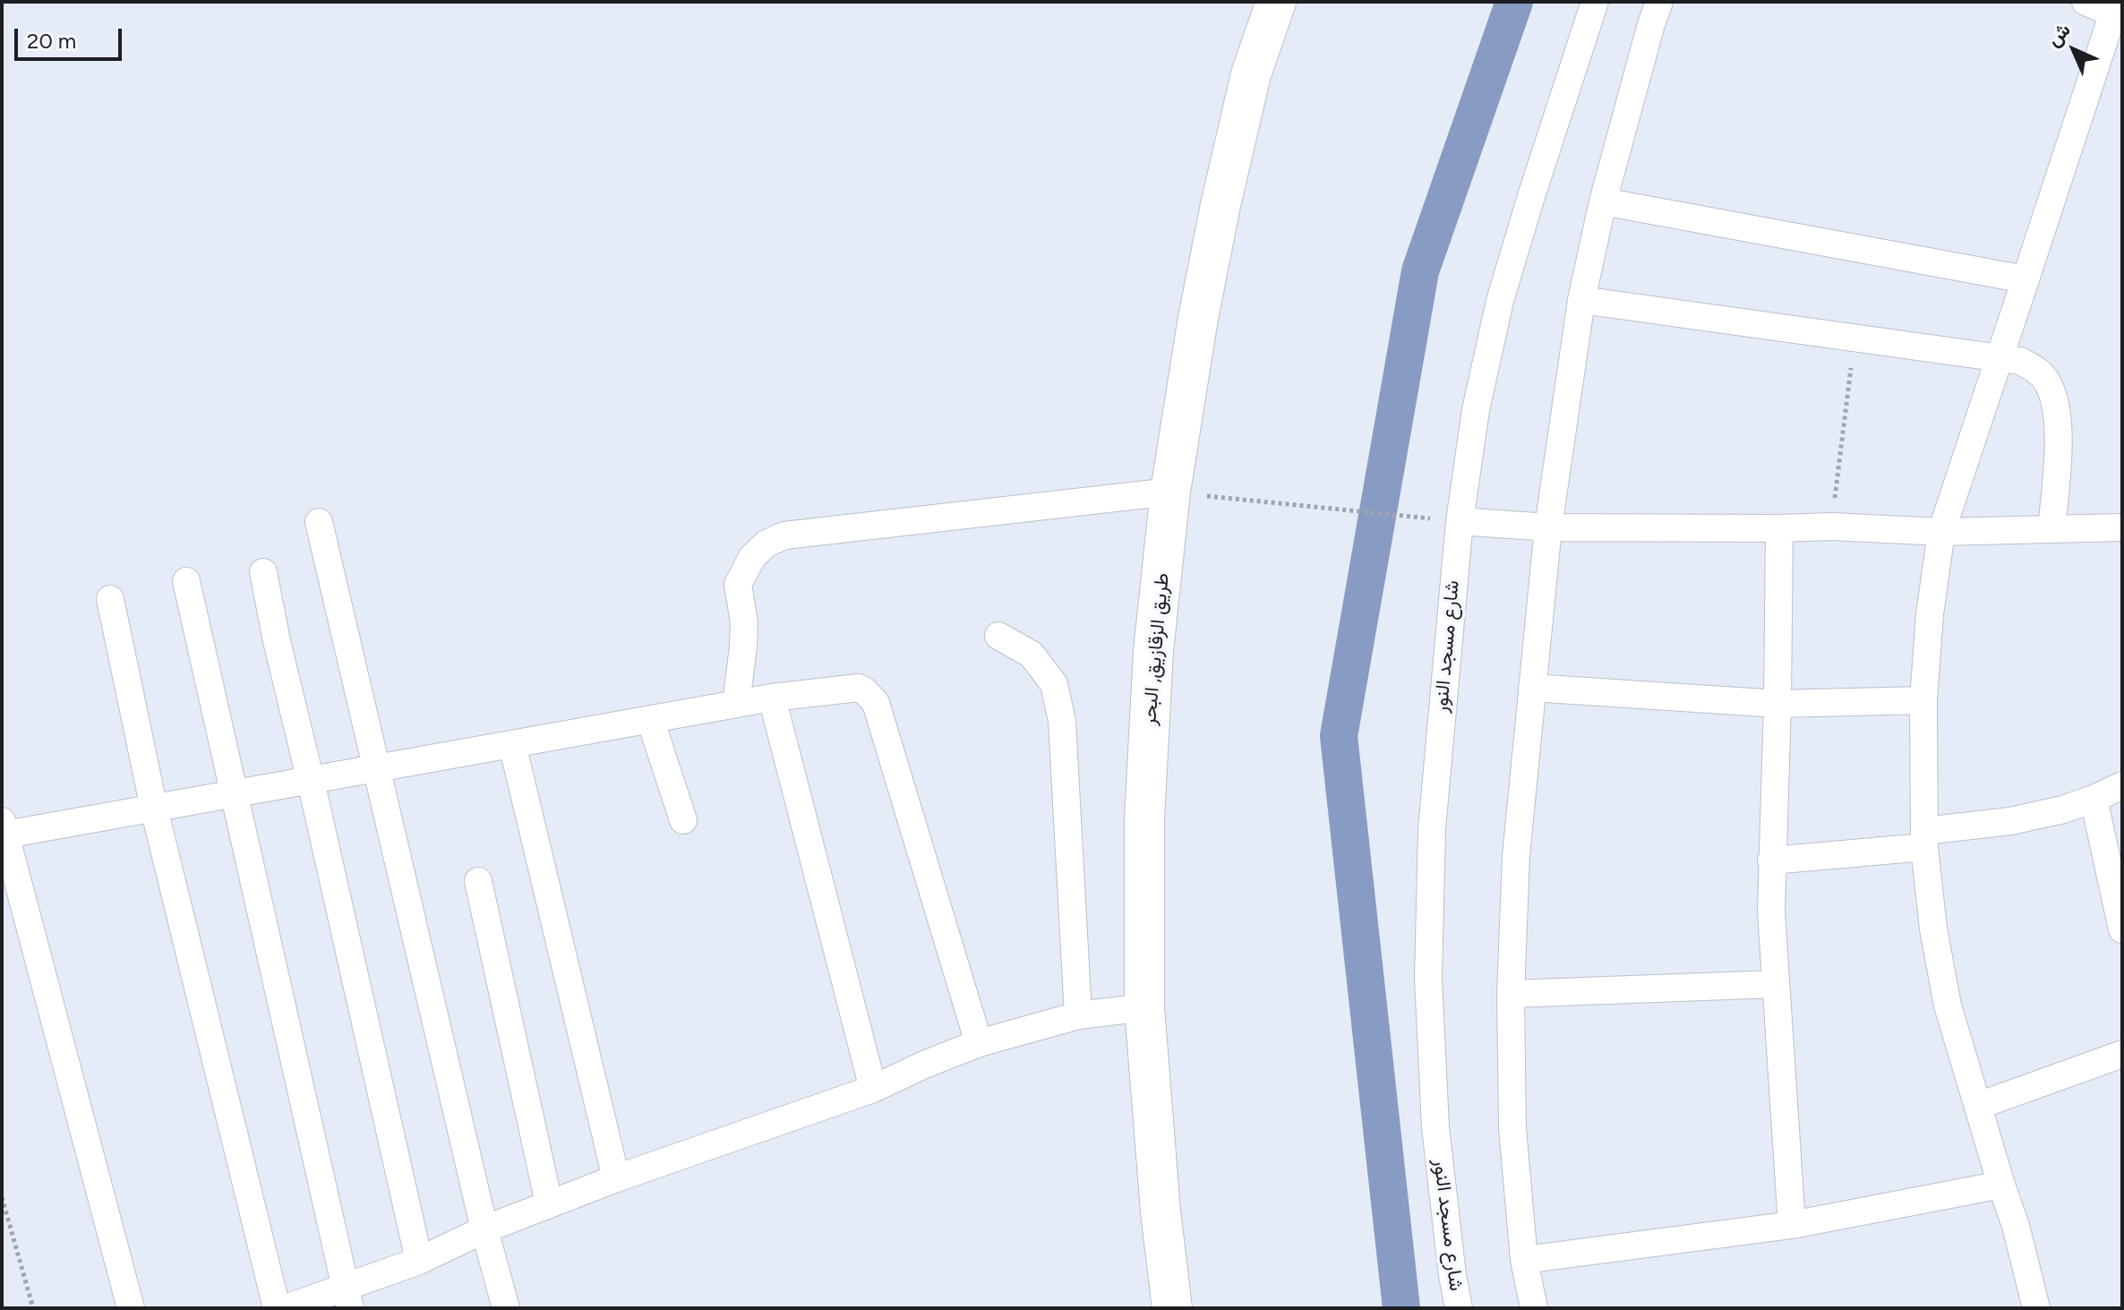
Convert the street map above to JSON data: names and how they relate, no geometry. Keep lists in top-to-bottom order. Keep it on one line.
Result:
{"streets":{"main road":["طريق الزقازيق, البحر"],"street":["شارع مسجد النور"]},"scale_bar":"20 m","north":"top left"}
